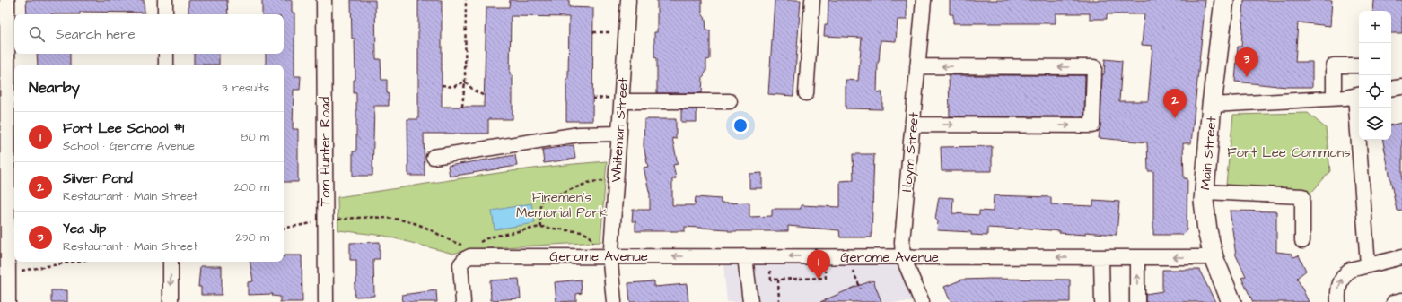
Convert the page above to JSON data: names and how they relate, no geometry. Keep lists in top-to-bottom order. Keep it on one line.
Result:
{"streets":{"main road":["Main Street"],"street":["Whiteman Street","Tom Hunter Road","Hoym Street","Gerome Avenue"]},"crossings":[["Whiteman Street","Gerome Avenue"],["Hoym Street","Gerome Avenue"],["Main Street","Gerome Avenue"]],"one_way":["Gerome Avenue"],"parks":["Fort Lee Commons","Firemen's Memorial Park"],"page":{"map_buttons":["+","−"],"search":"Search here","pins":["3","2","1"],"heading":["Nearby","3 results"],"list":[{"mark":"1","name":"Fort Lee School #1","note":"School · Gerome Avenue","value":"80 m"},{"mark":"2","name":"Silver Pond","note":"Restaurant · Main Street","value":"200 m"},{"mark":"3","name":"Yea Jip","note":"Restaurant · Main Street","value":"230 m"}]}}
